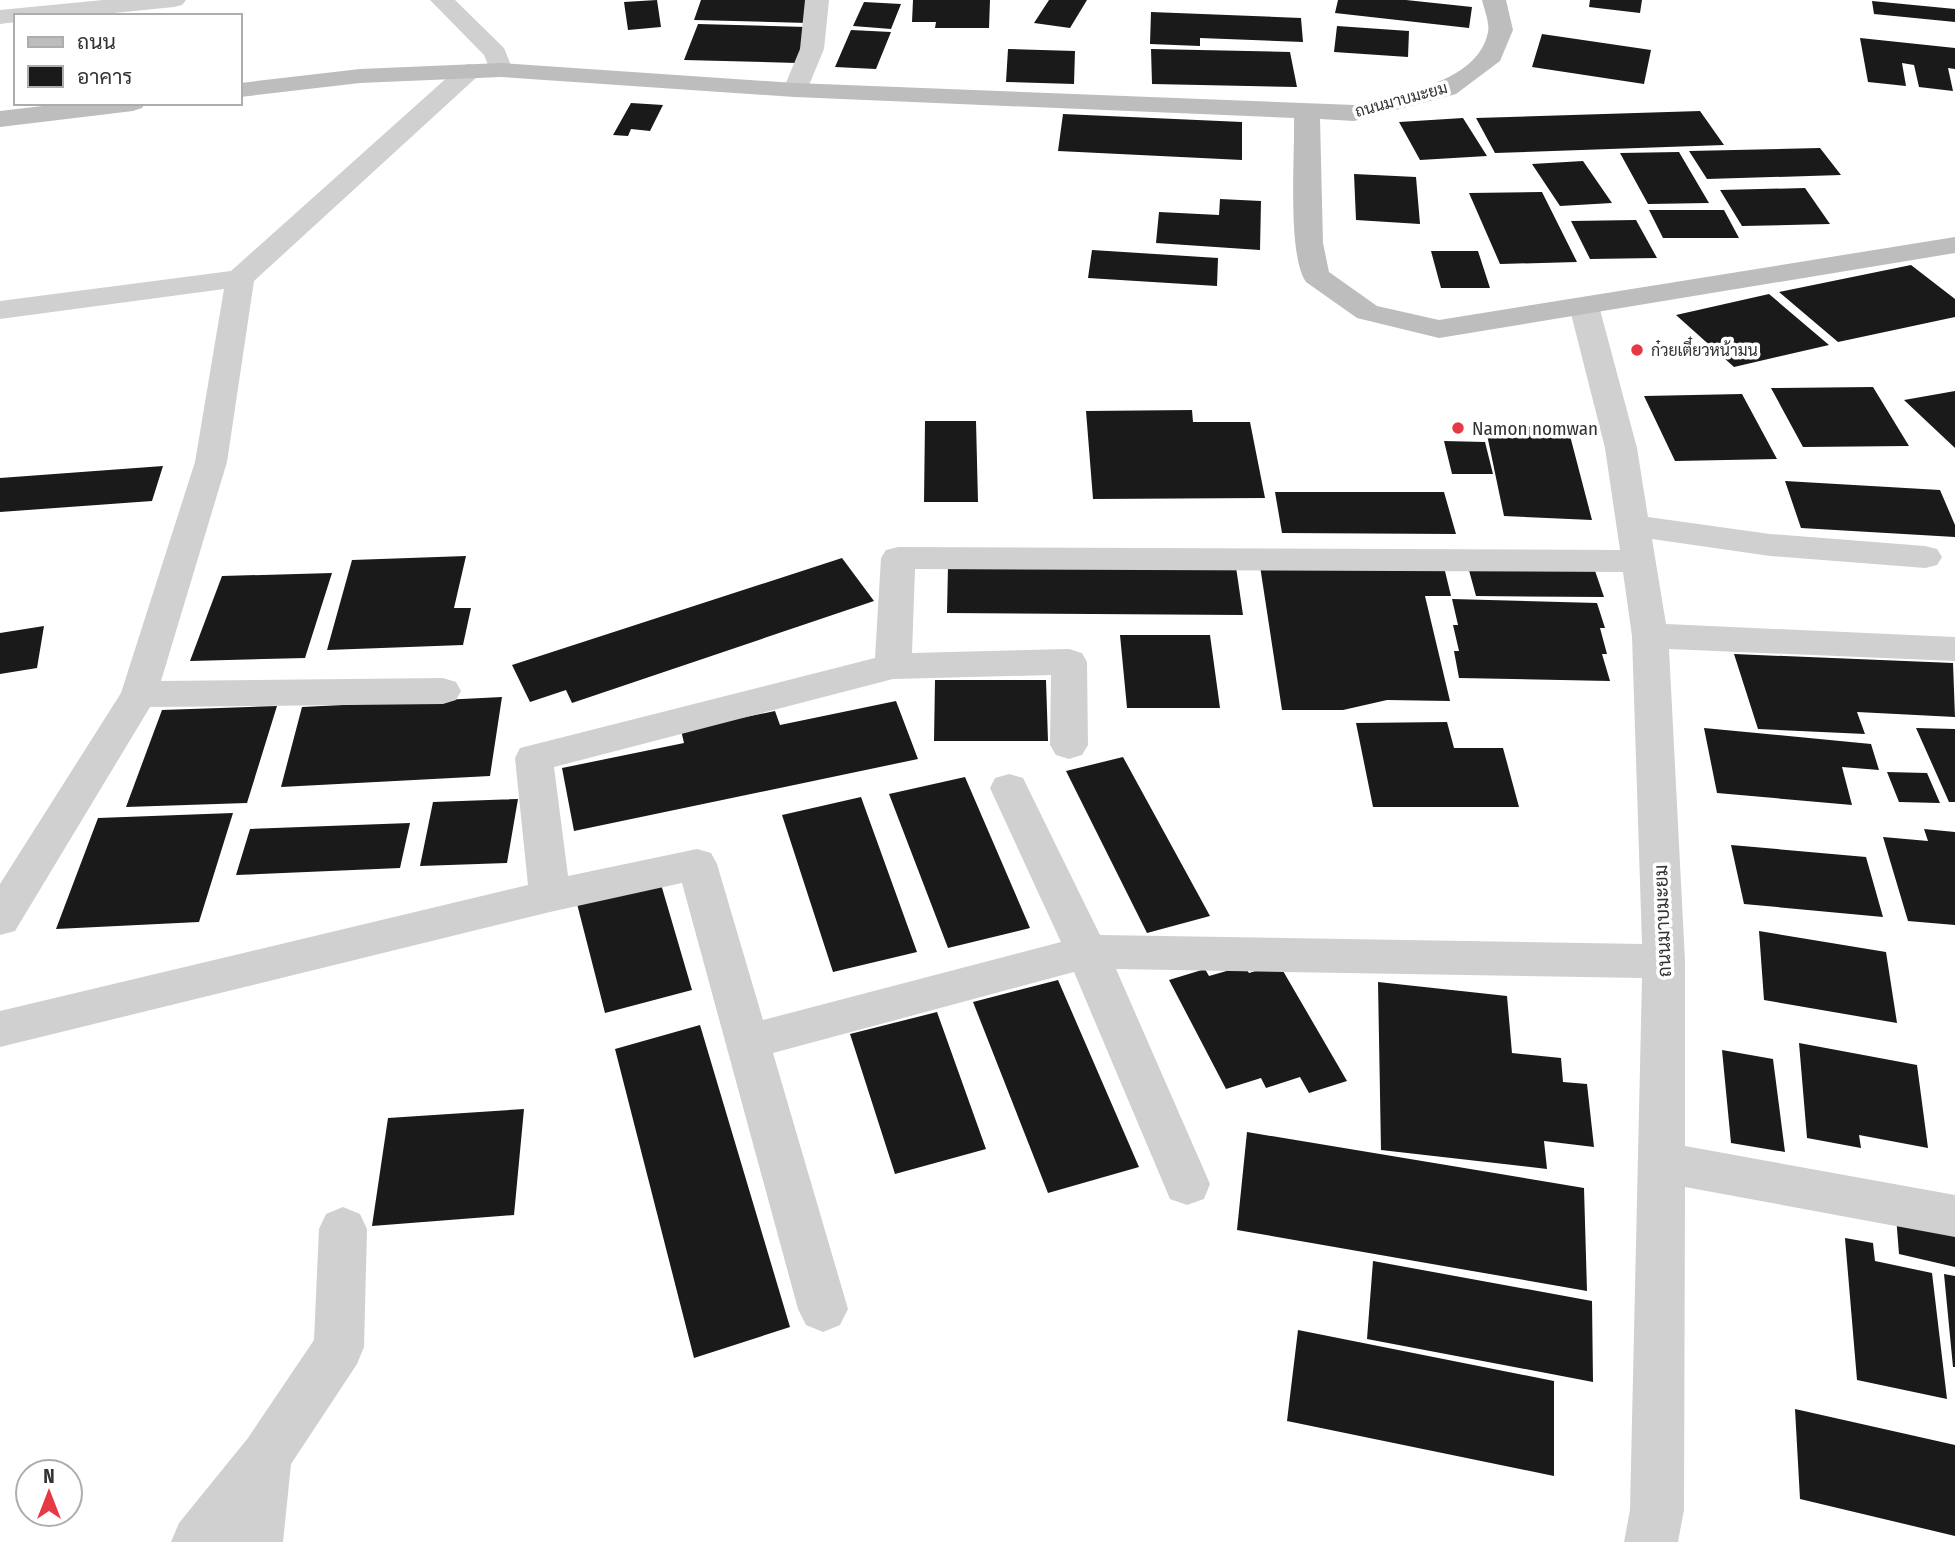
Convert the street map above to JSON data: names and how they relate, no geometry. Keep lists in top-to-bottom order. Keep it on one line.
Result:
{"streets":{"street":["ถนนมาบมะยม"]},"places":["ก๋วยเตี๋ยวหน้ามน","Namon nomwan"],"legend":["ถนน","อาคาร"],"north":"top"}
